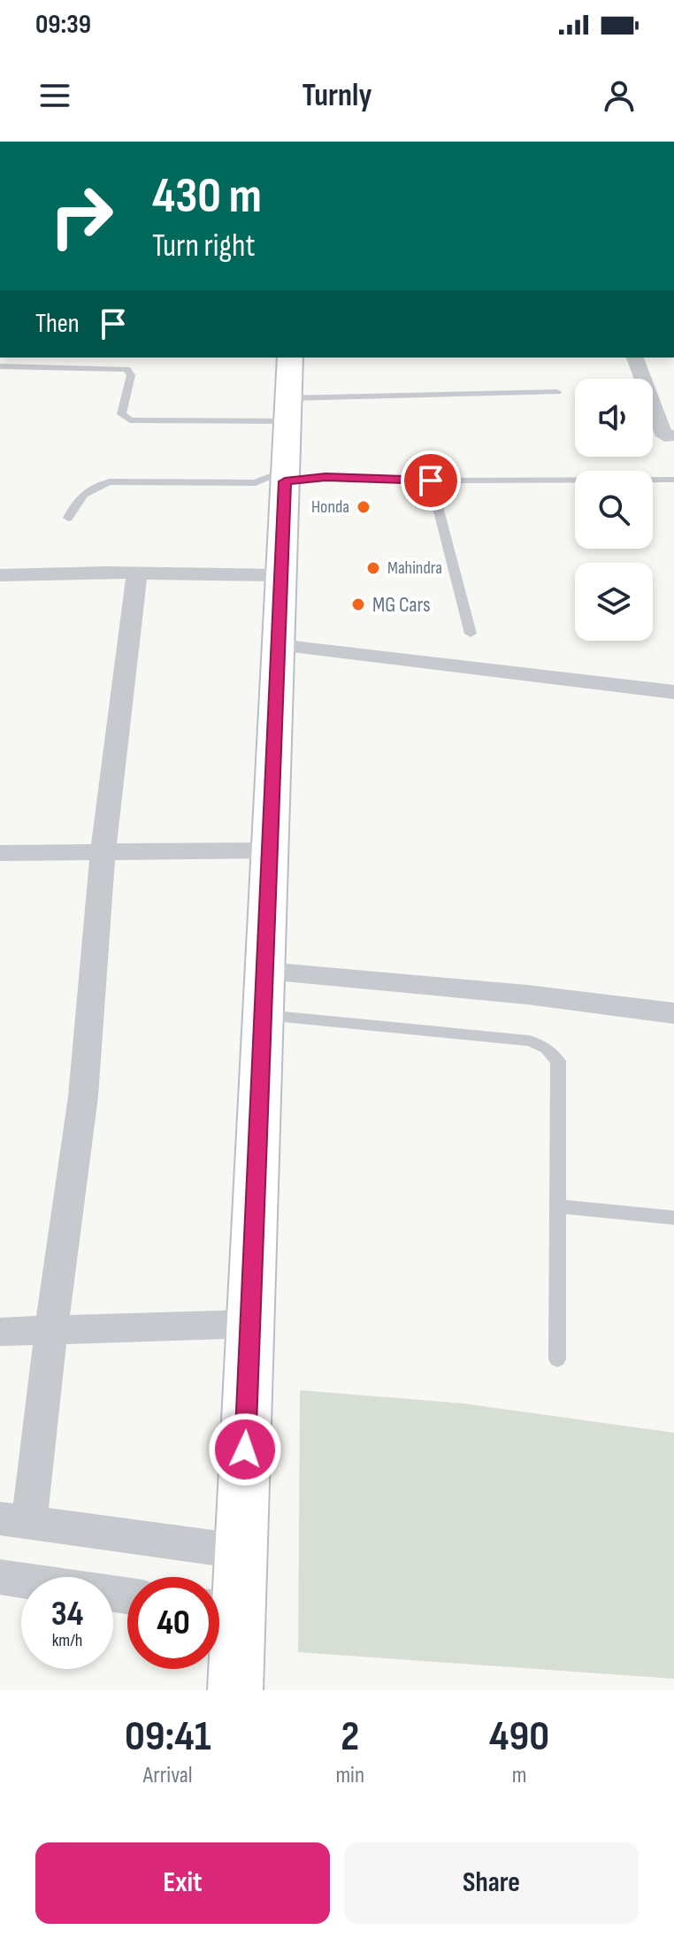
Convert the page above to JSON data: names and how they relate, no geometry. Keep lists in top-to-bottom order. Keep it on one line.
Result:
{"places":["Honda","Mahindra","MG Cars"],"page":{"status":"09:39","header":"Turnly","turn":["430 m","Turn right"],"then":"Then","speed":"34 km/h","limit":"40","eta":["09:41","Arrival","2","min","490","m"],"buttons":["Exit","Share"]}}
